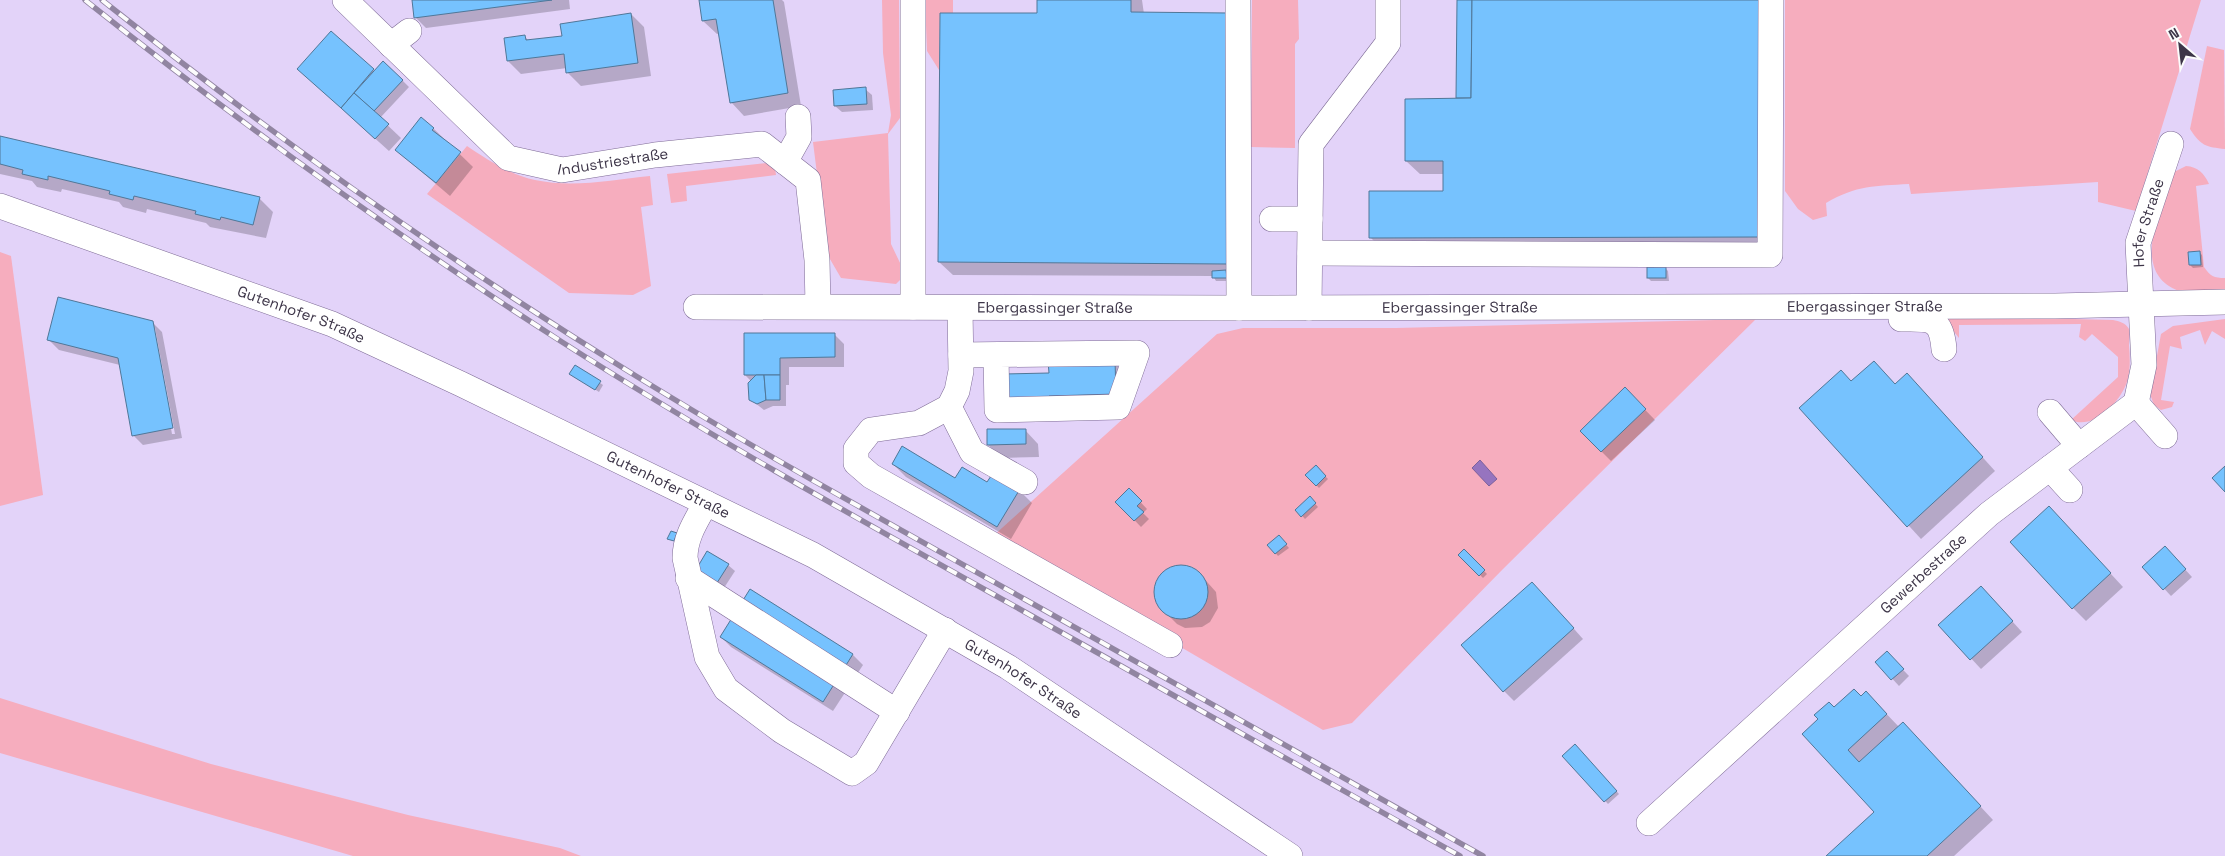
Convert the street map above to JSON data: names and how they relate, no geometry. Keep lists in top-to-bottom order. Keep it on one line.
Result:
{"streets":{"street":["Industriestraße","Hofer Straße","Ebergassinger Straße","Gutenhofer Straße","Gewerbestraße"]},"crossings":[["Industriestraße","Ebergassinger Straße"],["Hofer Straße","Ebergassinger Straße"]],"north":"top left"}
